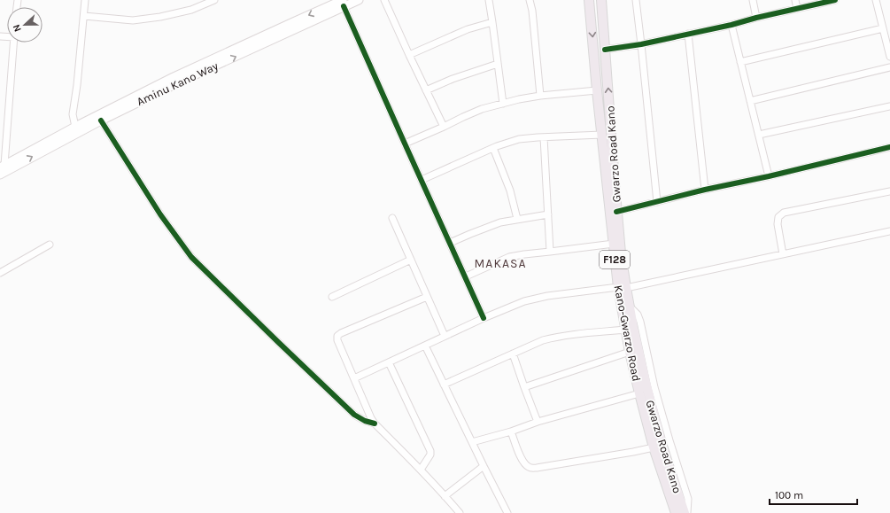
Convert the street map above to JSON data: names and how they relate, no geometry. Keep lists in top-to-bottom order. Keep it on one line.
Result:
{"streets":{"main road":["Aminu Kano Way","Gwarzo Road Kano","F128","Kano-Gwarzo Road"]},"crossings":[["Gwarzo Road Kano","Kano-Gwarzo Road"]],"districts":["MAKASA"],"scale_bar":"100 m","north":"left"}
